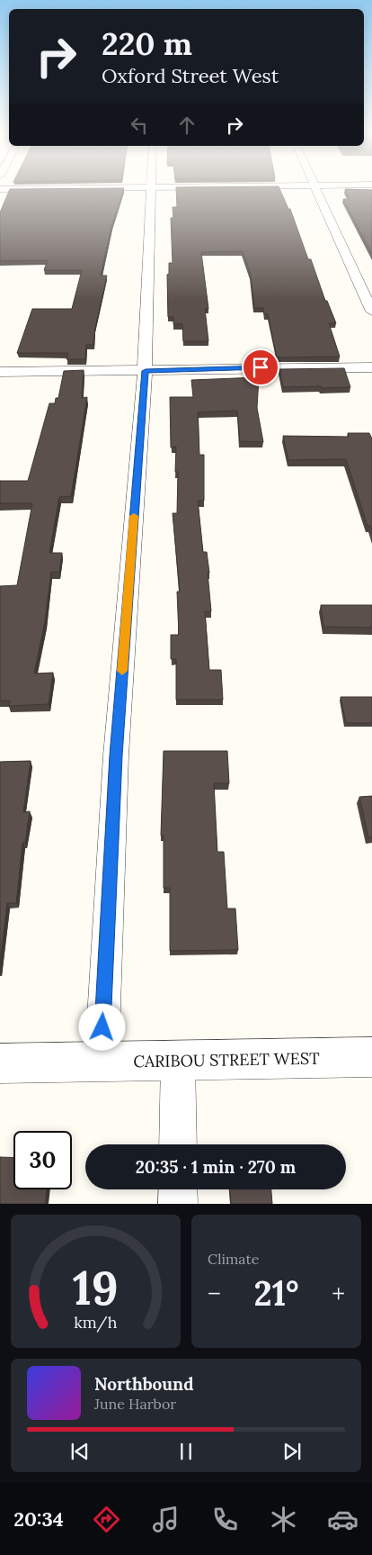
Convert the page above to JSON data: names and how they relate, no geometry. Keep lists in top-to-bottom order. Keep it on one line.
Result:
{"streets":{"street":["CARIBOU STREET WEST"]},"page":{"turn":["220 m","Oxford Street West"],"limit":"30","trip":"20:35 · 1 min · 270 m","tile":"Climate","heat":["−","21°","+"],"song":["Northbound","June Harbor"],"tabs":"20:34","gauge":["19","km/h"]}}
